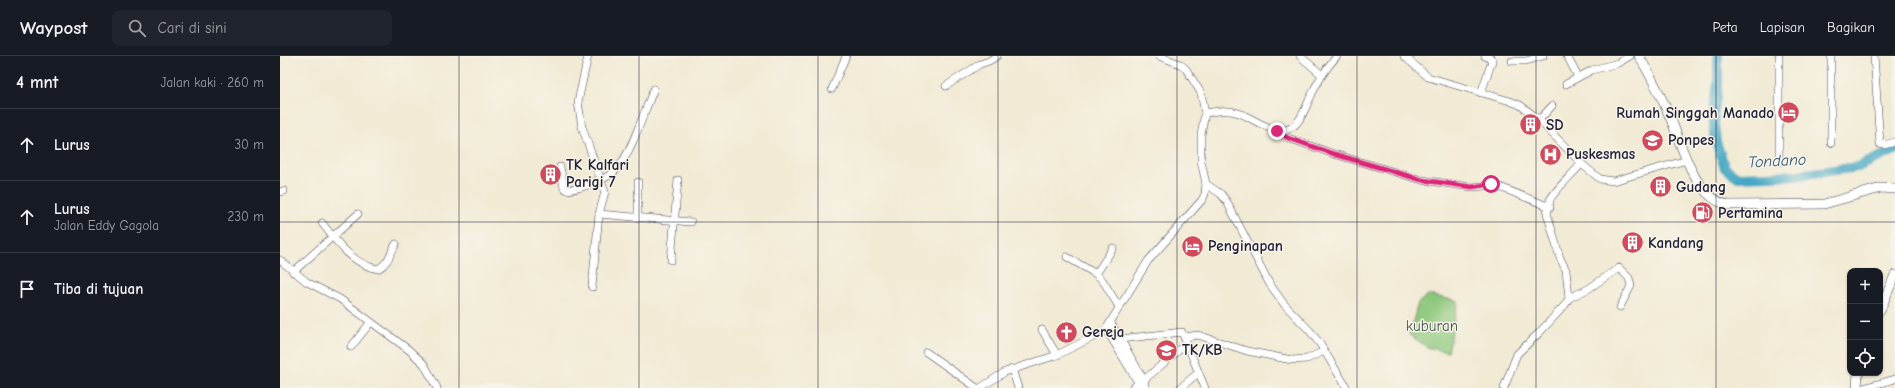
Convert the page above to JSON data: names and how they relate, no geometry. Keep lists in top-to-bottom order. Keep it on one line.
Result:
{"water":["Tondano"],"parks":["kuburan"],"places":{"hotel":["Rumah Singgah Manado","Penginapan"],"building":["SD","TK Kalfari Parigi 7","Gudang","Kandang"],"school or university":["Ponpes","TK/KB"],"hospital":["Puskesmas"],"fuel station":["Pertamina"],"church":["Gereja"]},"page":{"header":"Waypost","search":"Cari di sini","nav":["Peta","Lapisan","Bagikan"],"heading":["4 mnt","Jalan kaki · 260 m"],"list":[["Lurus","30 m"],["Lurus","Jalan Eddy Gagola","230 m"],"Tiba di tujuan"],"map_buttons":["+","−"]}}
